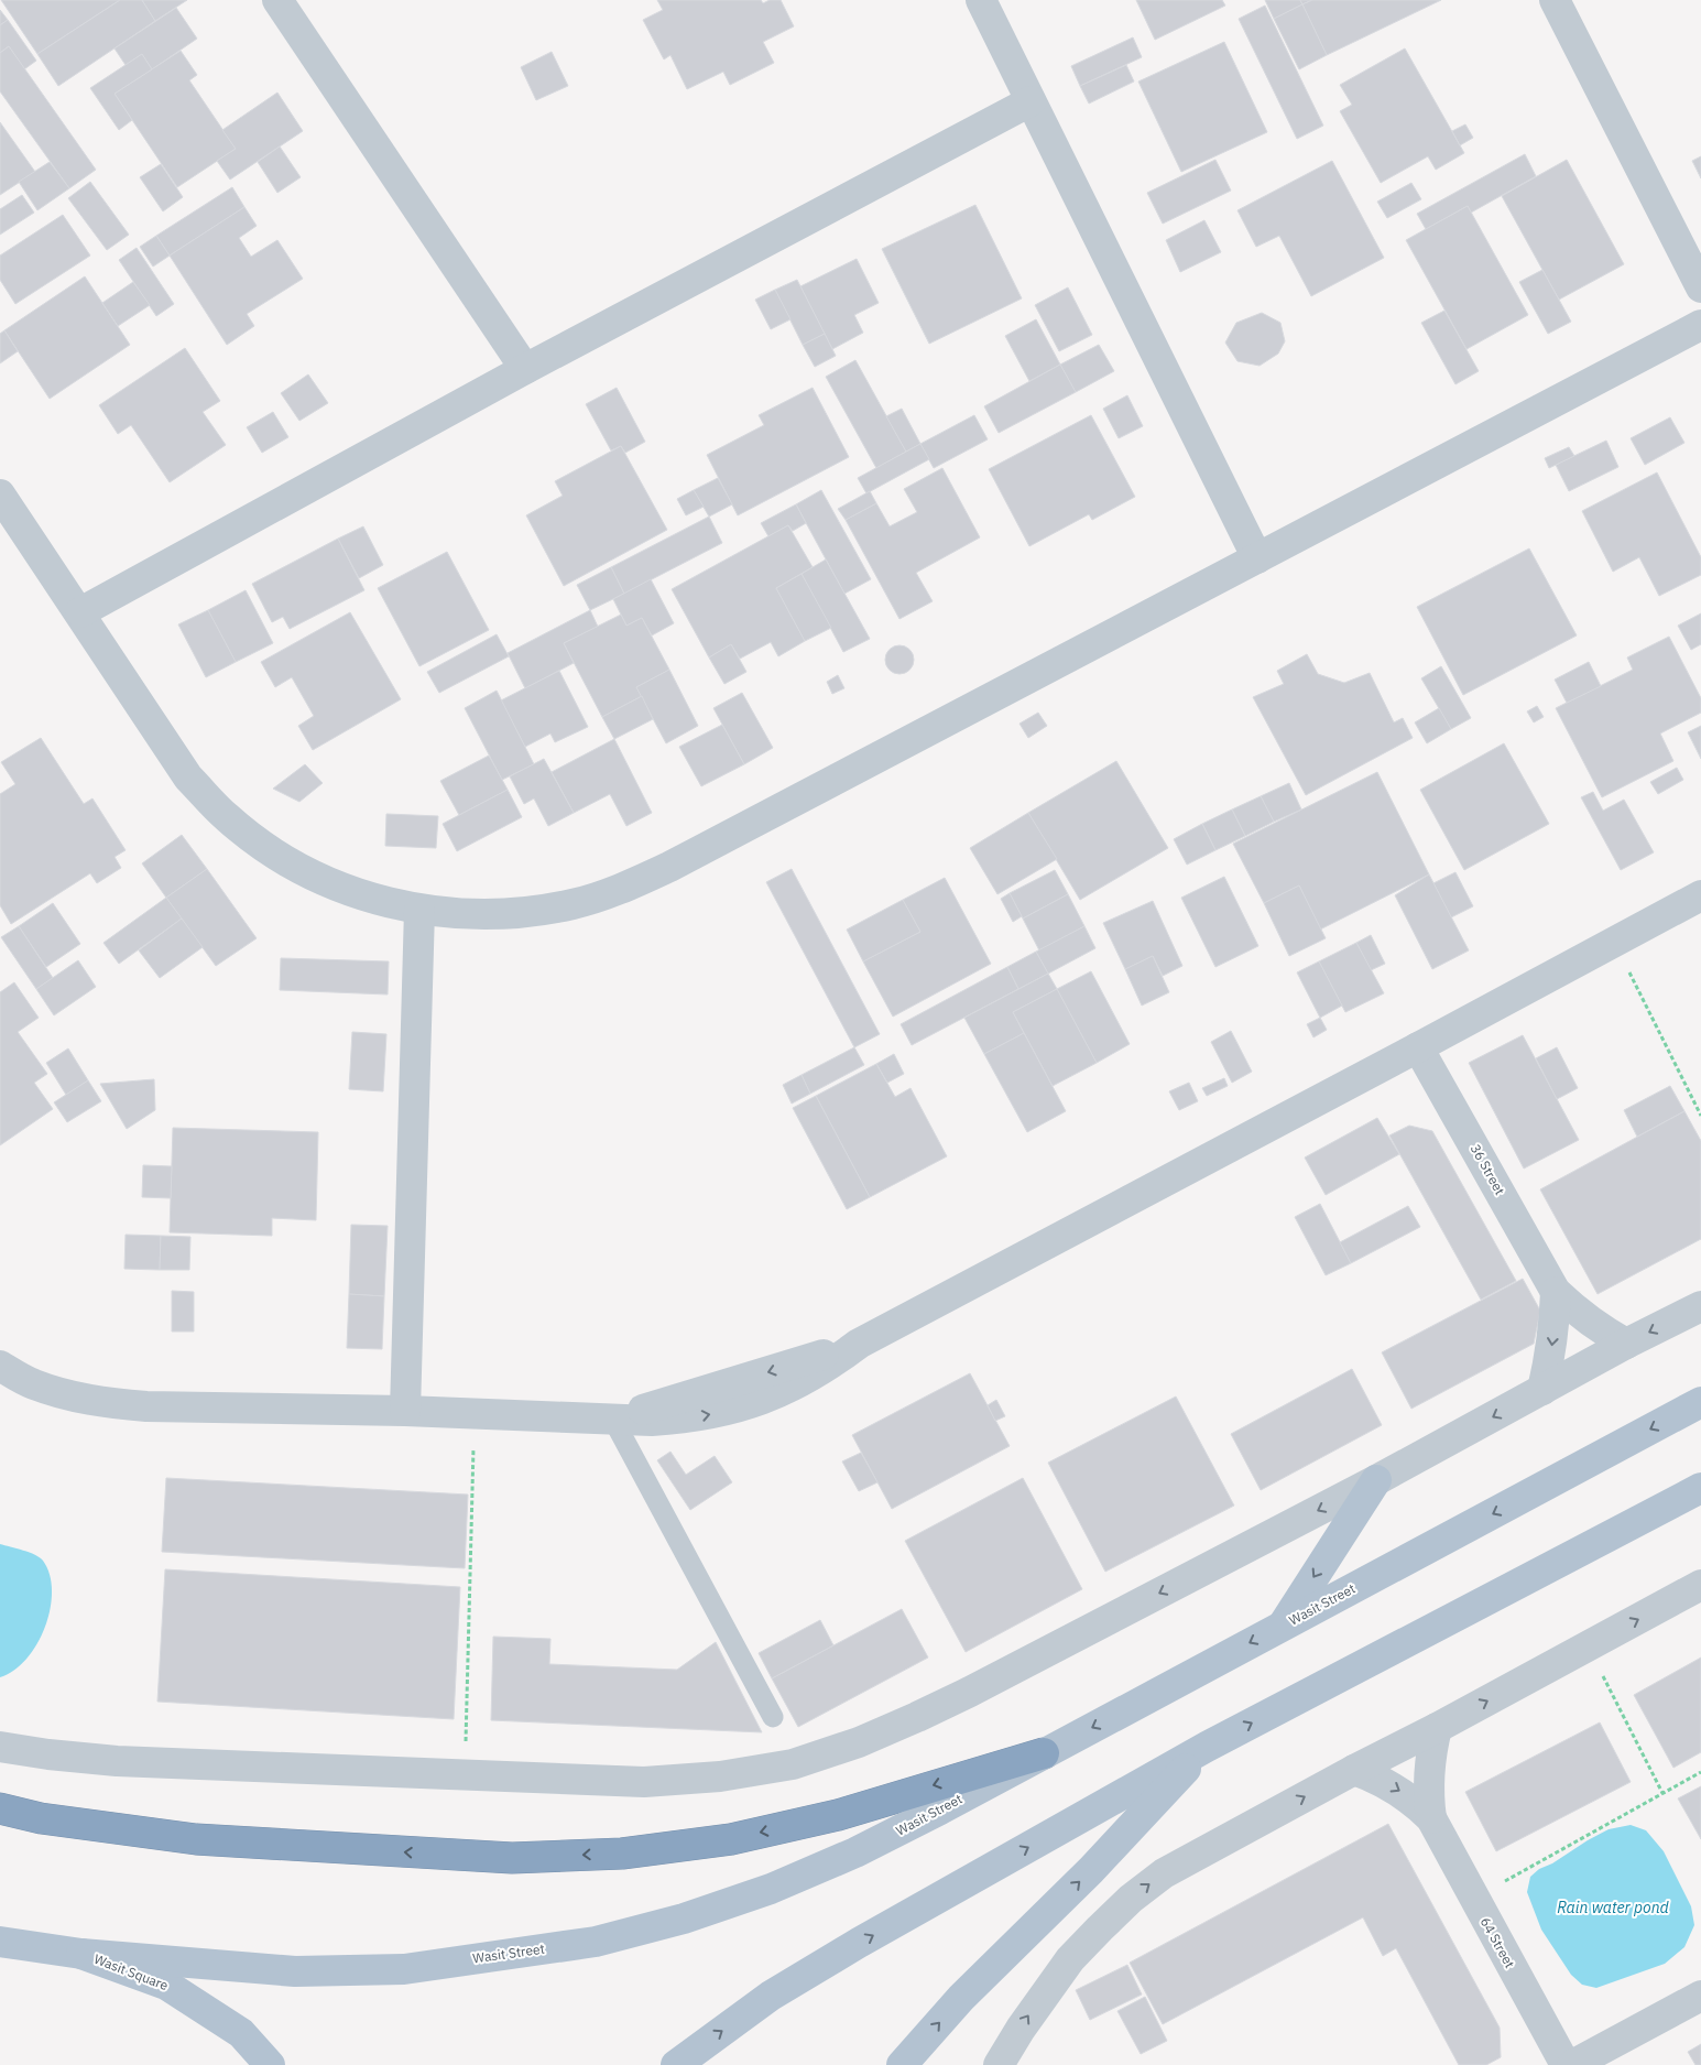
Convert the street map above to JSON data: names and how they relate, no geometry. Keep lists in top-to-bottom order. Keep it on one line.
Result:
{"streets":{"main road":["Wasit Street","Wasit Square"],"street":["36 Street","64 Street"]},"crossings":[["Wasit Street","Wasit Square"]],"water":["Rain water pond"]}
